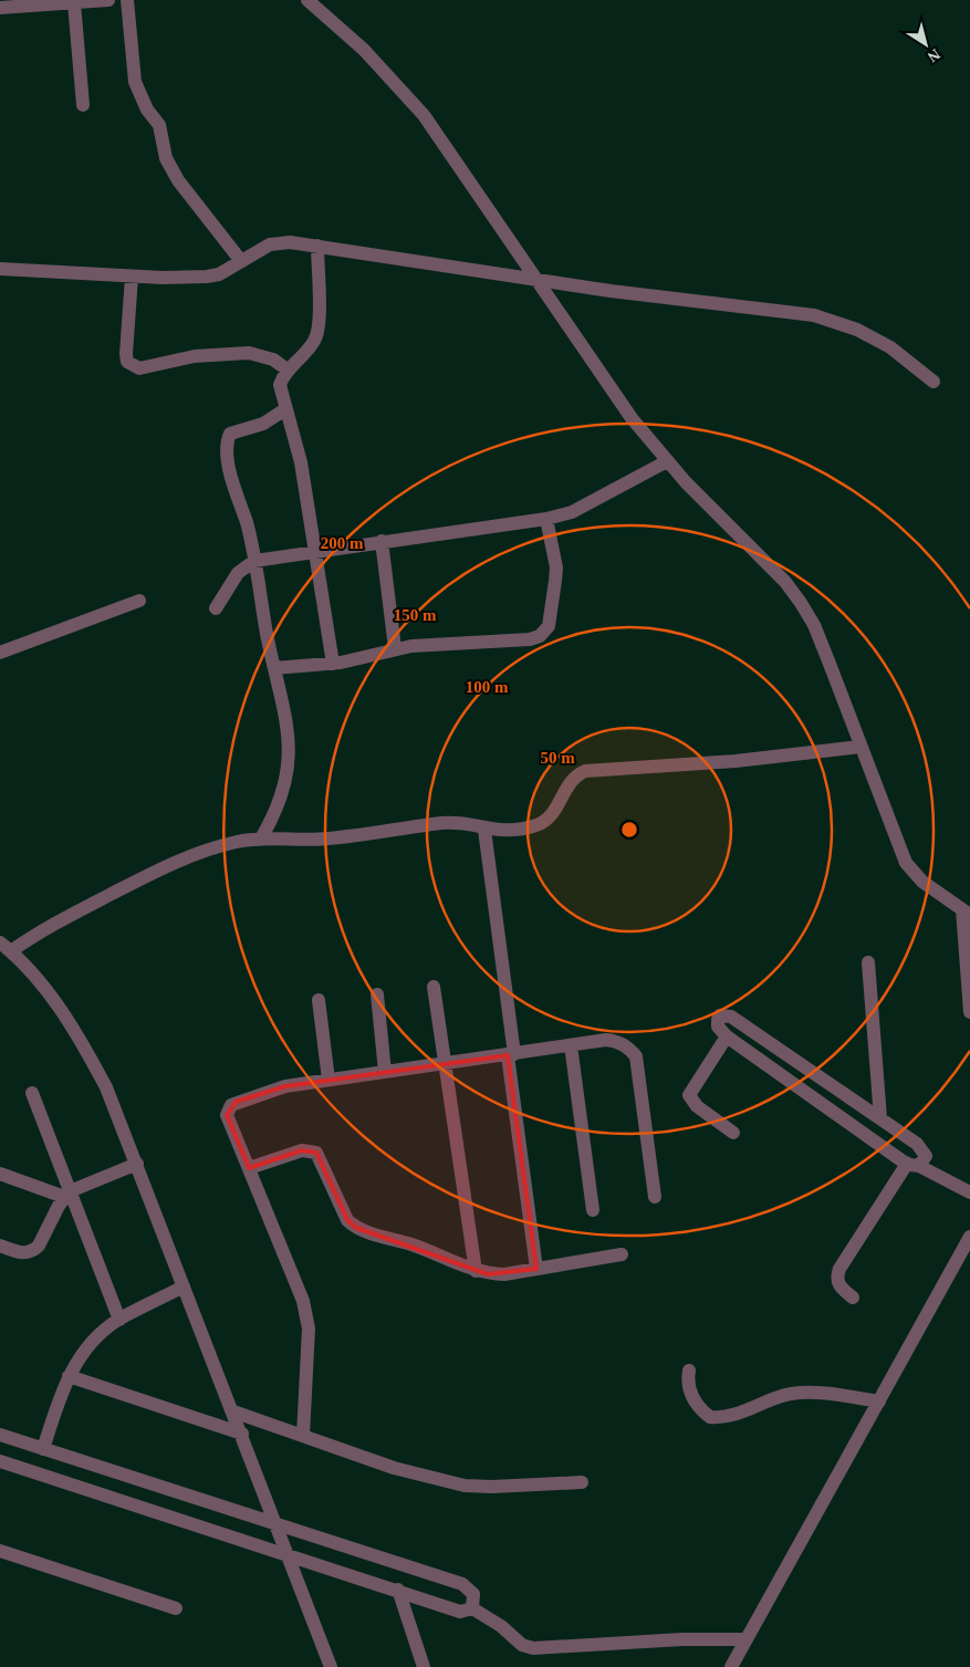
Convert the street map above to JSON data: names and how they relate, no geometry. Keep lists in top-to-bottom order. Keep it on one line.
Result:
{"north":"bottom right","rings":["200 m","150 m","100 m","50 m"]}
